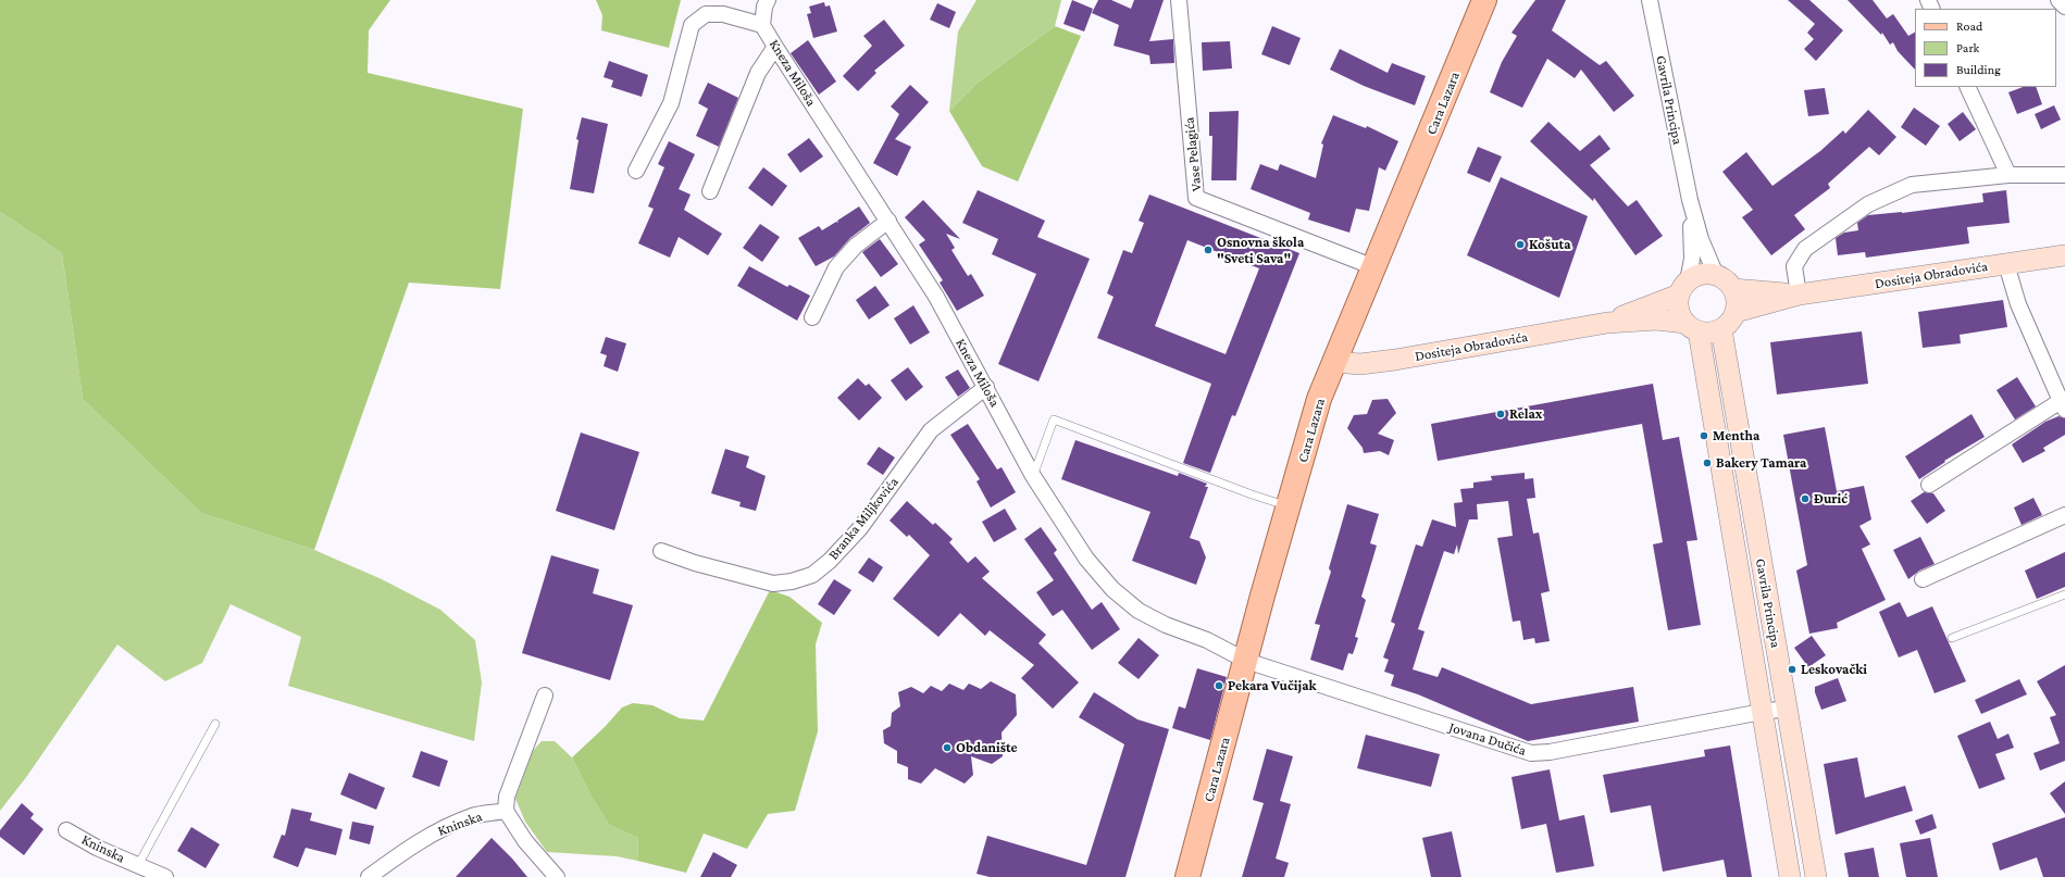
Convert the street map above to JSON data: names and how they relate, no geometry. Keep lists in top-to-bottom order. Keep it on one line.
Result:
{"streets":{"main road":["Cara Lazara"],"street":["Kneza Miloša","Gavrila Principa","Vase Pelagića","Dositeja Obradovića","Branka Miljkovića","Jovana Dučića","Kninska"]},"crossings":[["Kneza Miloša","Cara Lazara"],["Kneza Miloša","Branka Miljkovića"],["Kneza Miloša","Jovana Dučića"],["Gavrila Principa","Dositeja Obradovića"],["Gavrila Principa","Jovana Dučića"],["Cara Lazara","Vase Pelagića"],["Cara Lazara","Dositeja Obradovića"],["Cara Lazara","Jovana Dučića"]],"places":["Košuta","Osnovna škola \"Sveti Sava\"","Relax","Mentha","Bakery Tamara","Đurić","Leskovački","Pekara Vučijak","Obdanište"],"legend":["Road","Park","Building"]}
